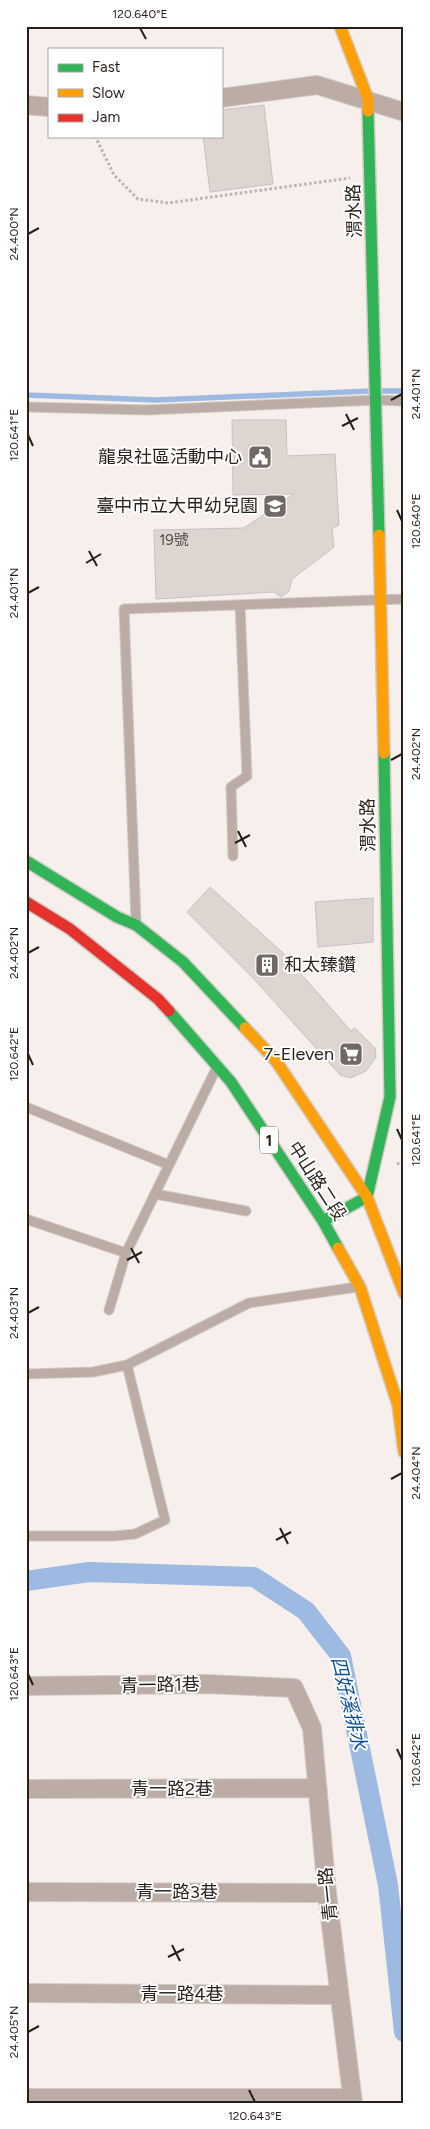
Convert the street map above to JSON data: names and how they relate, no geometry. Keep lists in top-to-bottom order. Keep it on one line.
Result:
{"streets":{"main road":["渭水路","1","中山路二段"],"street":["青一路1巷","青一路2巷","青一路3巷","青一路","青一路4巷"]},"crossings":[["渭水路","中山路二段"],["青一路1巷","青一路"],["青一路2巷","青一路"],["青一路3巷","青一路"],["青一路","青一路4巷"]],"water":["四好溪排水"],"places":{"public building":["龍泉社區活動中心"],"school or university":["臺中市立大甲幼兒園"],"building":["和太臻鑽"],"supermarket":["7-Eleven"]},"house_numbers":["19號"],"legend":["Fast","Slow","Jam"],"coordinates":["120.640°E","24.400°N","24.401°N","120.641°E","24.402°N","120.642°E","24.403°N","24.404°N","120.643°E","24.405°N"]}
